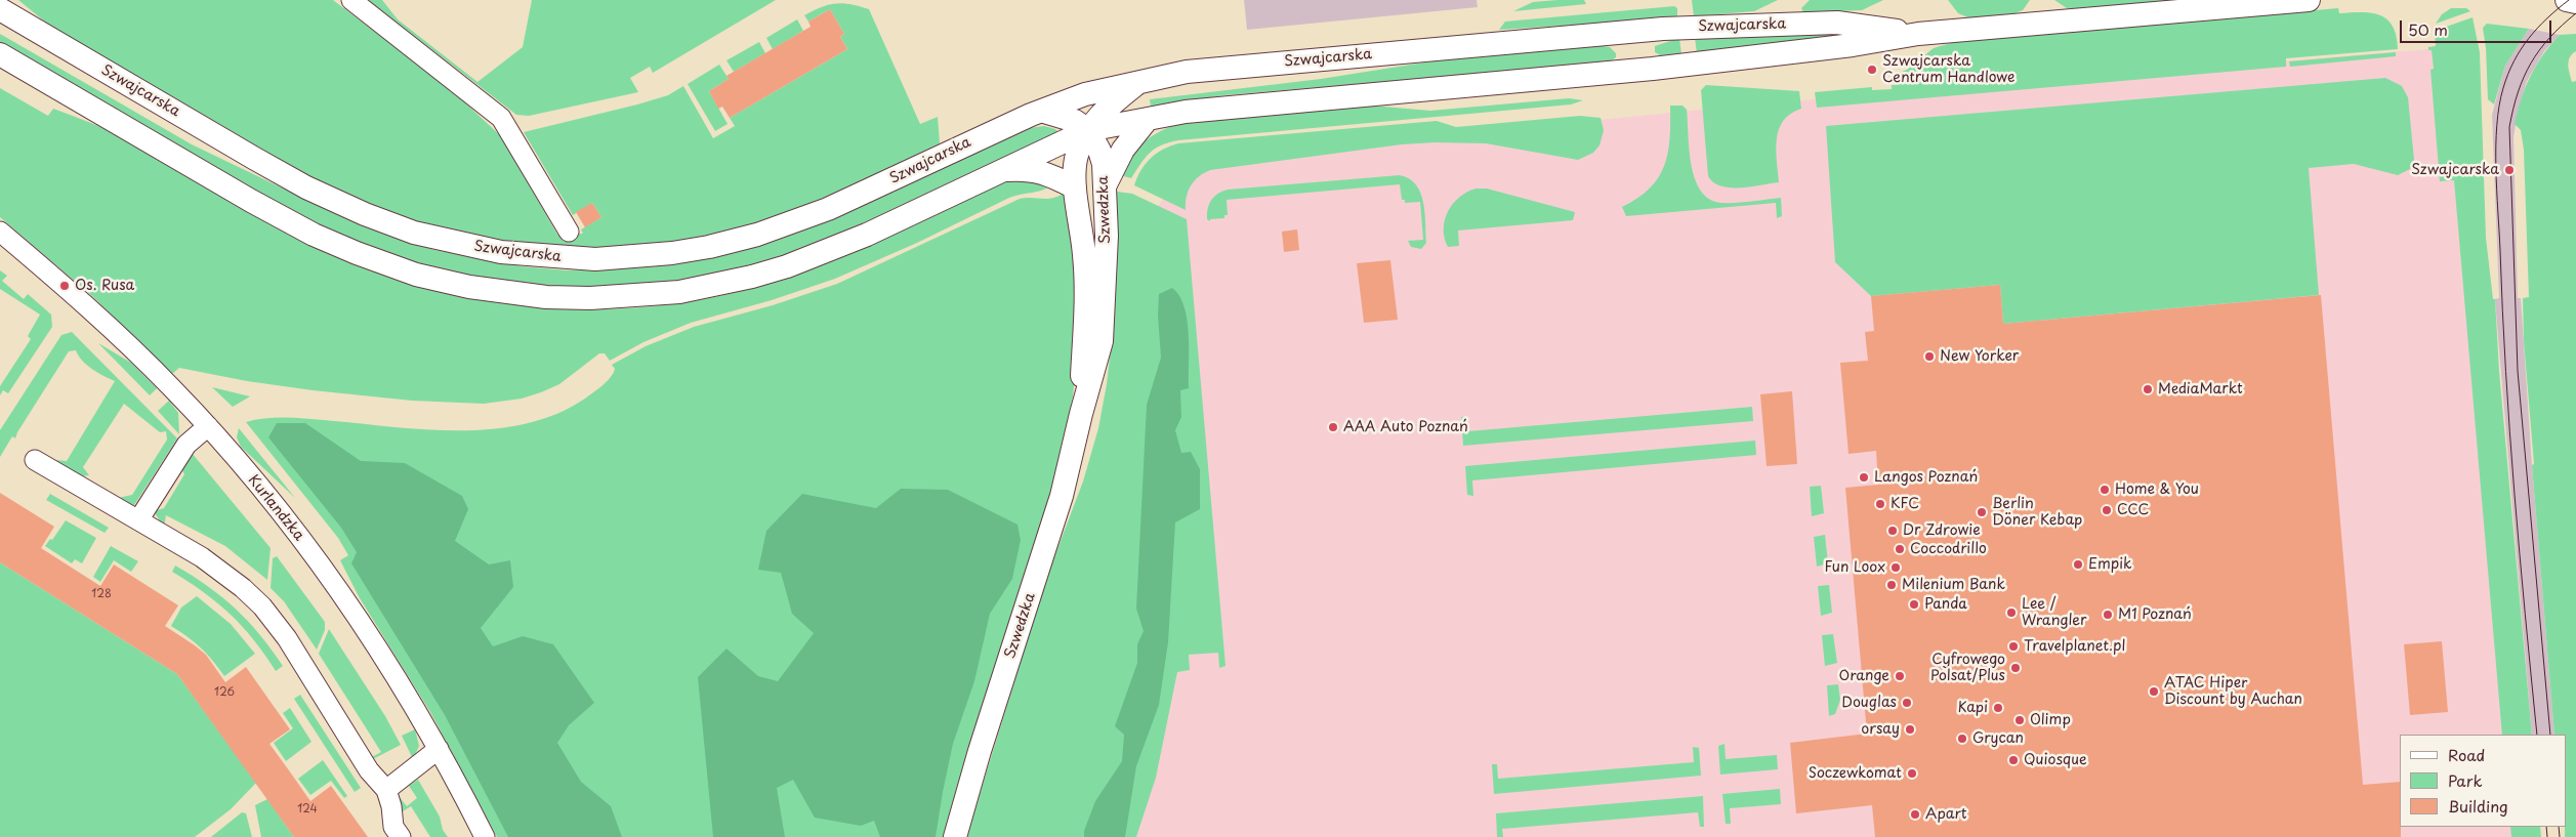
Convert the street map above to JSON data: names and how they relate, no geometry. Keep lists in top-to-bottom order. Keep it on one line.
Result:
{"streets":{"street":["Szwajcarska","Szwedzka","Kurlandzka"]},"crossings":[["Szwajcarska","Szwedzka"]],"places":["Szwajcarska Centrum Handlowe","Szwajcarska","Os. Rusa","New Yorker","MediaMarkt","AAA Auto Poznań","Langos Poznań","Home & You","KFC","CCC","Berlin Döner Kebap","Dr Zdrowie","Coccodrillo","Empik","Fun Loox","Milenium Bank","Panda","Lee / Wrangler","M1 Poznań","Travelplanet.pl","Cyfrowego Polsat/Plus","Orange","ATAC Hiper Discount by Auchan","Douglas","Kapi","Olimp","orsay","Grycan","Quiosque","Soczewkomat","Apart"],"house_numbers":["128","126","124"],"legend":["Road","Park","Building"],"scale_bar":"50 m"}
